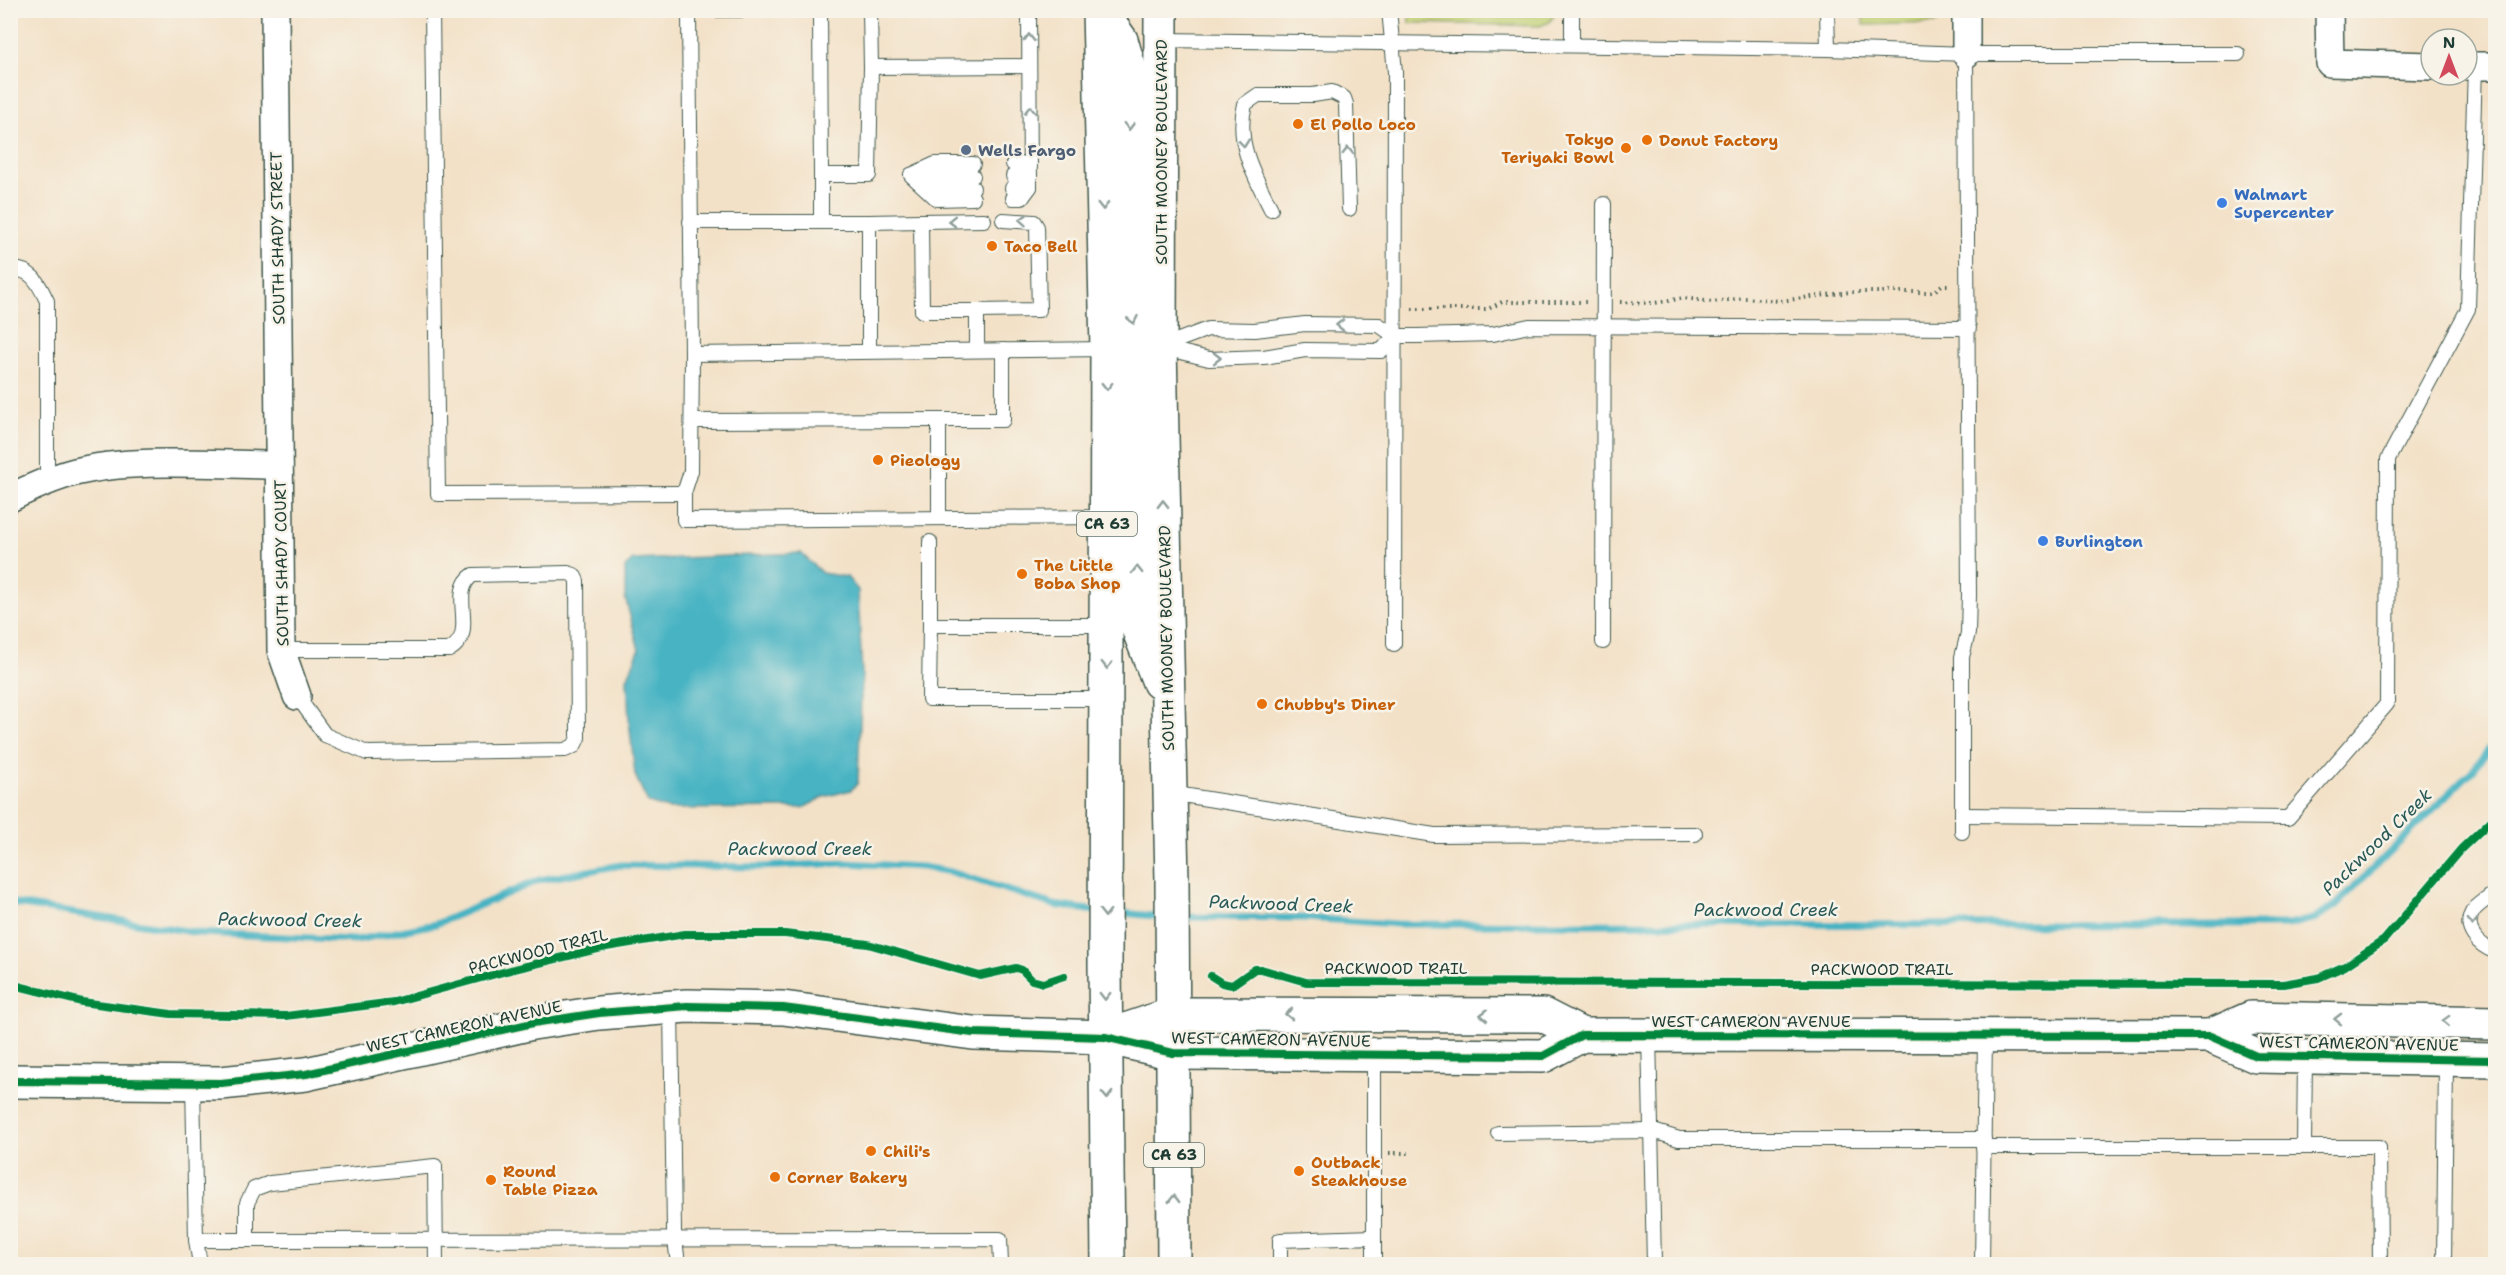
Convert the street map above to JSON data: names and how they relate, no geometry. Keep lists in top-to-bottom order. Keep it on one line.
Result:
{"streets":{"street":["SOUTH MOONEY BOULEVARD","SOUTH SHADY STREET","CA 63","SOUTH SHADY COURT","WEST CAMERON AVENUE"],"cycle path":["PACKWOOD TRAIL"]},"crossings":[["SOUTH MOONEY BOULEVARD","WEST CAMERON AVENUE"],["SOUTH SHADY STREET","SOUTH SHADY COURT"],["CA 63","WEST CAMERON AVENUE"]],"water":["Packwood Creek"],"places":["El Pollo Loco","Donut Factory","Tokyo Teriyaki Bowl","Wells Fargo","Walmart Supercenter","Taco Bell","Pieology","Burlington","The Little Boba Shop","Chubby's Diner","Chili's","Outback Steakhouse","Corner Bakery","Round Table Pizza"],"north":"top"}
